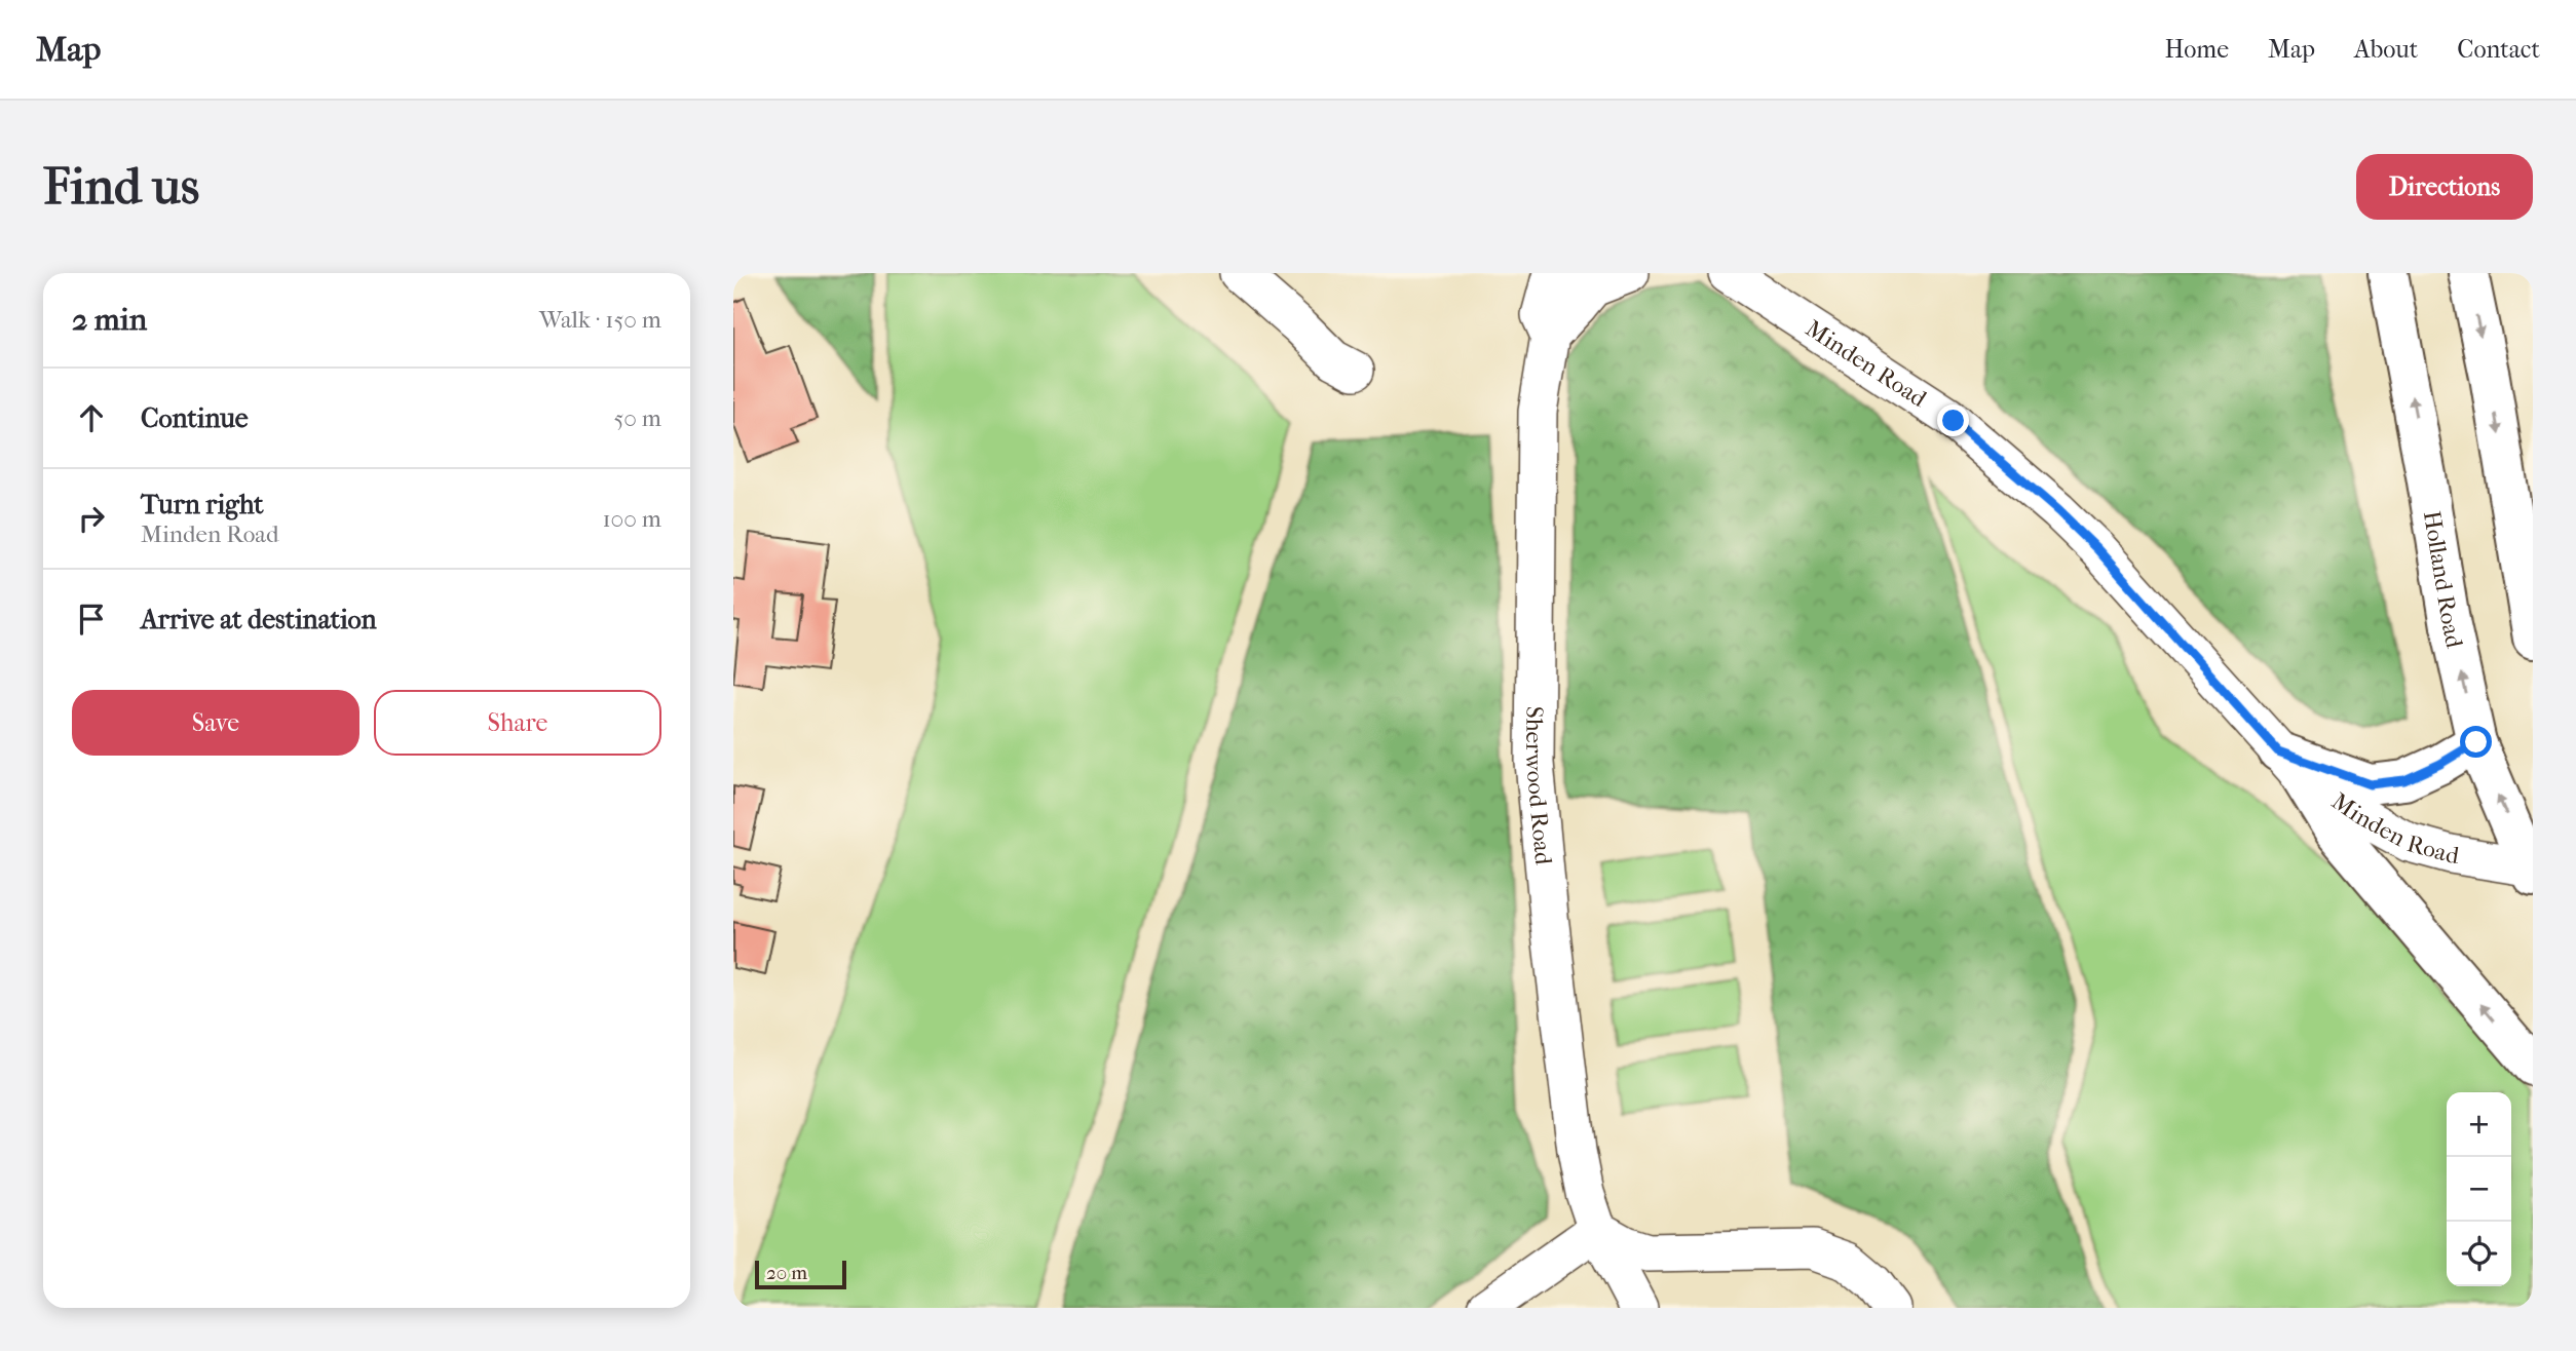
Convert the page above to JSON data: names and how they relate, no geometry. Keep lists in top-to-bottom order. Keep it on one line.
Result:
{"streets":{"main road":["Holland Road"],"street":["Minden Road","Sherwood Road"]},"crossings":[["Minden Road","Holland Road"]],"scale_bar":"20 m","page":{"header":"Map","nav":["Home","Map","About","Contact"],"buttons":["Directions",["Save","Share"]],"title":"Find us","heading":["2 min","Walk · 150 m"],"list":[["Continue","50 m"],["Turn right","Minden Road","100 m"],"Arrive at destination"],"map_buttons":["+","−"],"scale":"20 m"}}
